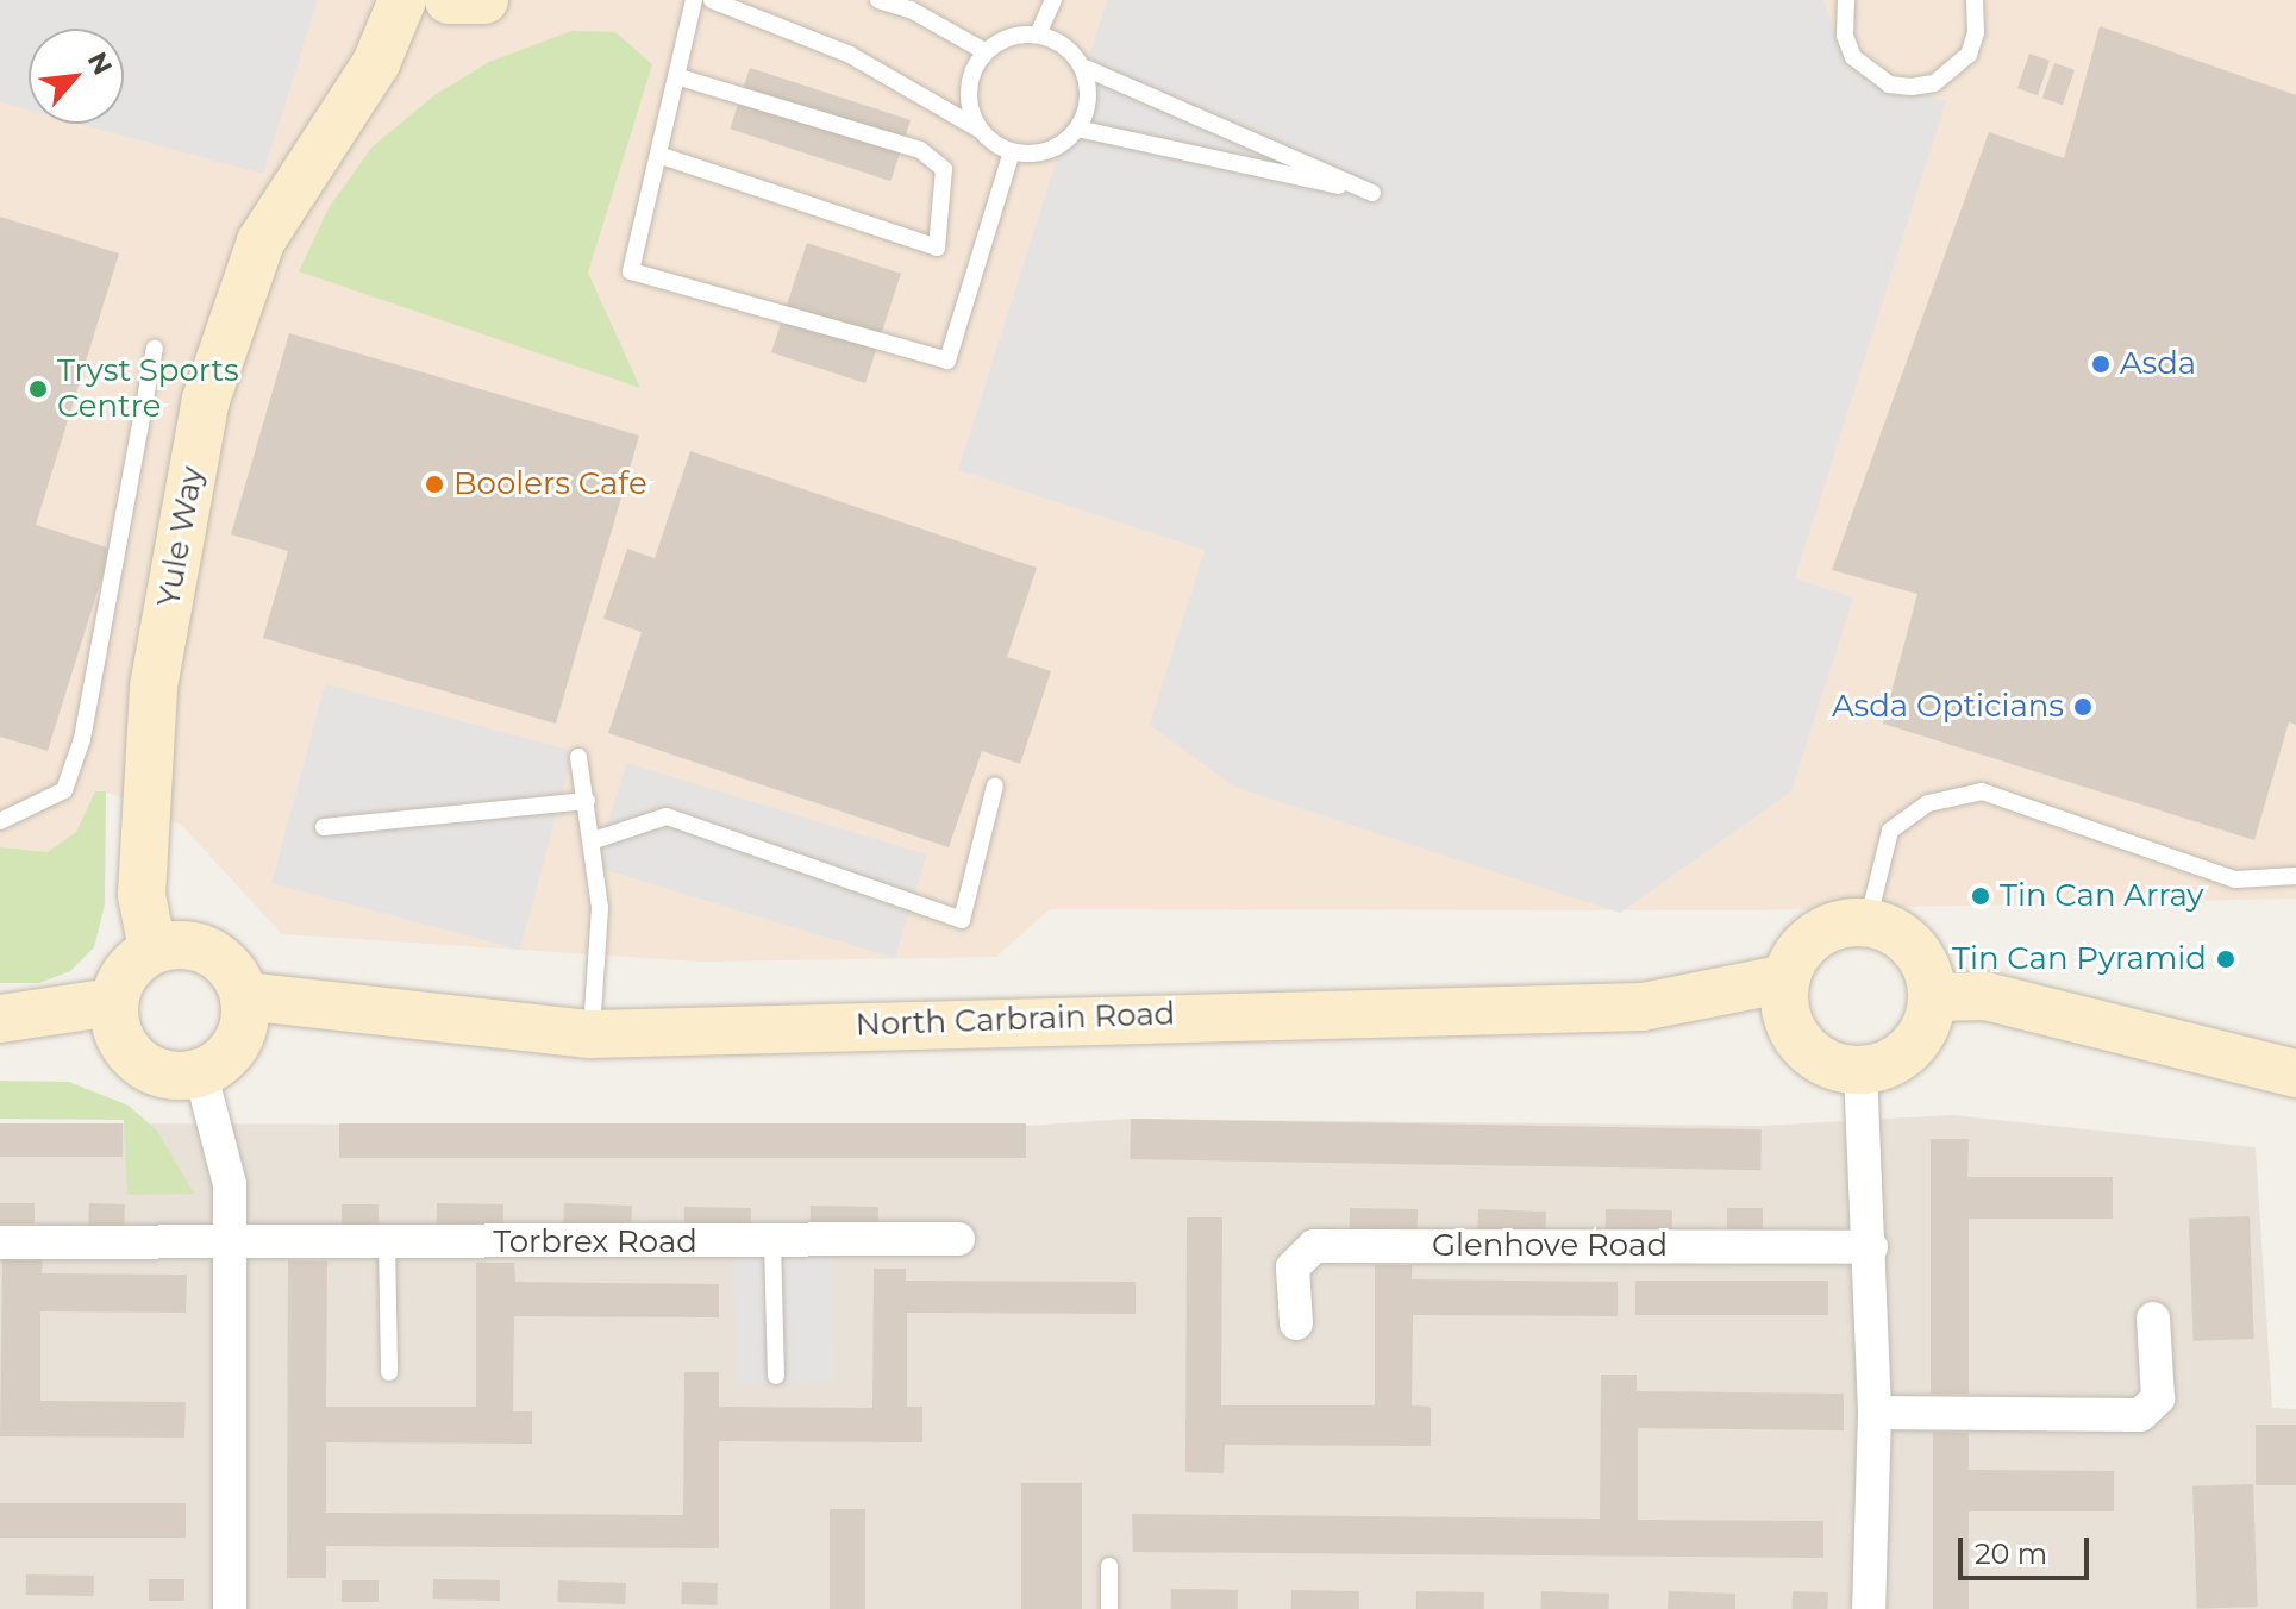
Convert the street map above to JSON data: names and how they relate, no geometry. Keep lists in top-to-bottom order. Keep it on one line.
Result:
{"streets":{"street":["Yule Way","North Carbrain Road","Torbrex Road","Glenhove Road"]},"crossings":[["Yule Way","North Carbrain Road"]],"places":["Asda","Tryst Sports Centre","Boolers Cafe","Asda Opticians","Tin Can Array","Tin Can Pyramid"],"scale_bar":"20 m","north":"top right"}
